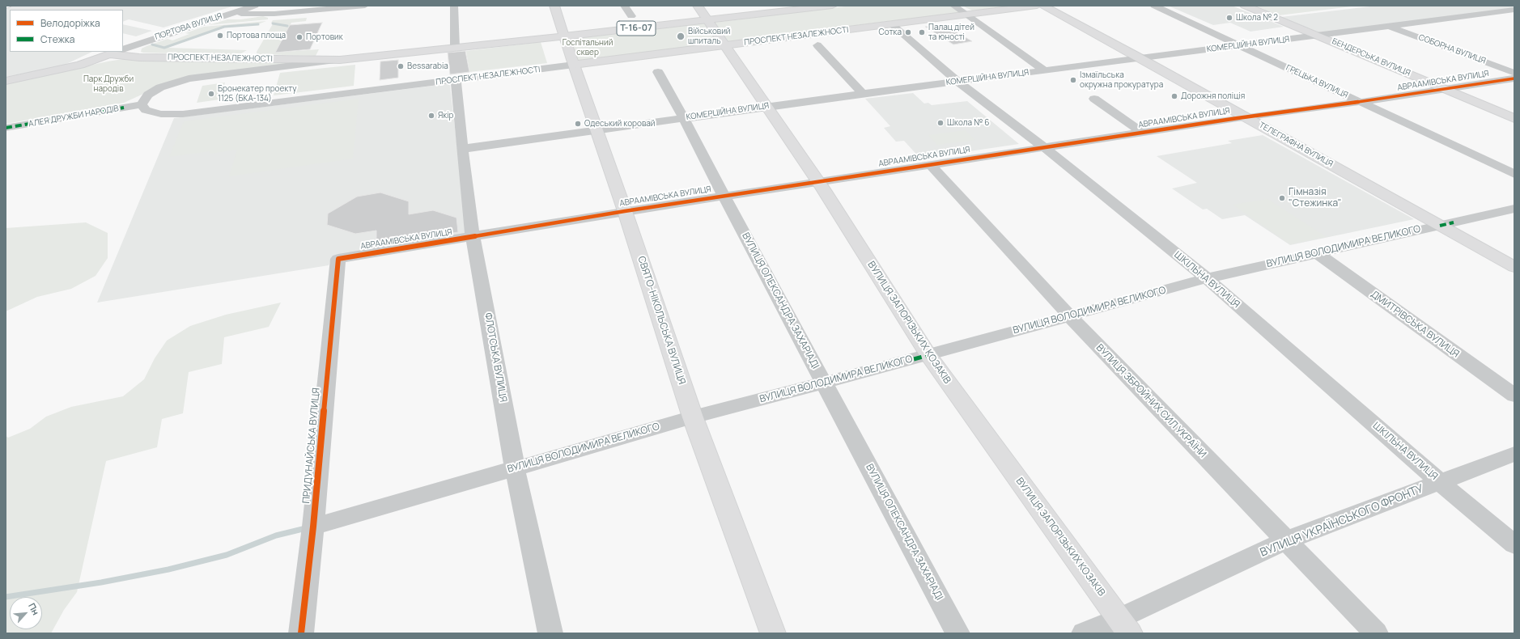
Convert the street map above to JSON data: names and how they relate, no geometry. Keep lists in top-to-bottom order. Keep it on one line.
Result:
{"streets":{"main road":["Т-16-07","ПРОСПЕКТ НЕЗАЛЕЖНОСТІ","БЕНДЕРСЬКА ВУЛИЦЯ","ТЕЛЕГРАФНА ВУЛИЦЯ","СВЯТО-НІКОЛЬСЬКА ВУЛИЦЯ","ВУЛИЦЯ ЗАПОРІЗЬКИХ КОЗАКІВ"],"street":["ПОРТОВА ВУЛИЦЯ","КОМЕРЦІЙНА ВУЛИЦЯ","СОБОРНА ВУЛИЦЯ","АВРААМІВСЬКА ВУЛИЦЯ","ГРЕЦЬКА ВУЛИЦЯ","АЛЕЯ ДРУЖБИ НАРОДІВ","ВУЛИЦЯ ВОЛОДИМИРА ВЕЛИКОГО","ШКІЛЬНА ВУЛИЦЯ","ВУЛИЦЯ ОЛЕКСАНДРА ЗАХАРІАДІ","ДМИТРІВСЬКА ВУЛИЦЯ","ФЛОТСЬКА ВУЛИЦЯ","ВУЛИЦЯ ЗБРОЙНИХ СИЛ УКРАЇНИ","ПРИДУНАЙСЬКА ВУЛИЦЯ","ВУЛИЦЯ УКРАЇНСЬКОГО ФРОНТУ"]},"crossings":[["ПРОСПЕКТ НЕЗАЛЕЖНОСТІ","АЛЕЯ ДРУЖБИ НАРОДІВ"],["ПРОСПЕКТ НЕЗАЛЕЖНОСТІ","ШКІЛЬНА ВУЛИЦЯ"],["ПРОСПЕКТ НЕЗАЛЕЖНОСТІ","СВЯТО-НІКОЛЬСЬКА ВУЛИЦЯ"],["ПРОСПЕКТ НЕЗАЛЕЖНОСТІ","ВУЛИЦЯ ЗАПОРІЗЬКИХ КОЗАКІВ"],["ПРОСПЕКТ НЕЗАЛЕЖНОСТІ","ФЛОТСЬКА ВУЛИЦЯ"],["КОМЕРЦІЙНА ВУЛИЦЯ","СОБОРНА ВУЛИЦЯ"],["КОМЕРЦІЙНА ВУЛИЦЯ","БЕНДЕРСЬКА ВУЛИЦЯ"],["КОМЕРЦІЙНА ВУЛИЦЯ","ГРЕЦЬКА ВУЛИЦЯ"],["КОМЕРЦІЙНА ВУЛИЦЯ","ТЕЛЕГРАФНА ВУЛИЦЯ"],["КОМЕРЦІЙНА ВУЛИЦЯ","ШКІЛЬНА ВУЛИЦЯ"],["КОМЕРЦІЙНА ВУЛИЦЯ","ВУЛИЦЯ ОЛЕКСАНДРА ЗАХАРІАДІ"],["КОМЕРЦІЙНА ВУЛИЦЯ","СВЯТО-НІКОЛЬСЬКА ВУЛИЦЯ"],["КОМЕРЦІЙНА ВУЛИЦЯ","ВУЛИЦЯ ЗАПОРІЗЬКИХ КОЗАКІВ"],["КОМЕРЦІЙНА ВУЛИЦЯ","ФЛОТСЬКА ВУЛИЦЯ"],["БЕНДЕРСЬКА ВУЛИЦЯ","АВРААМІВСЬКА ВУЛИЦЯ"],["АВРААМІВСЬКА ВУЛИЦЯ","ГРЕЦЬКА ВУЛИЦЯ"],["АВРААМІВСЬКА ВУЛИЦЯ","ТЕЛЕГРАФНА ВУЛИЦЯ"],["АВРААМІВСЬКА ВУЛИЦЯ","ШКІЛЬНА ВУЛИЦЯ"],["АВРААМІВСЬКА ВУЛИЦЯ","ВУЛИЦЯ ОЛЕКСАНДРА ЗАХАРІАДІ"],["АВРААМІВСЬКА ВУЛИЦЯ","СВЯТО-НІКОЛЬСЬКА ВУЛИЦЯ"],["АВРААМІВСЬКА ВУЛИЦЯ","ВУЛИЦЯ ЗАПОРІЗЬКИХ КОЗАКІВ"],["АВРААМІВСЬКА ВУЛИЦЯ","ФЛОТСЬКА ВУЛИЦЯ"],["АВРААМІВСЬКА ВУЛИЦЯ","ВУЛИЦЯ ЗБРОЙНИХ СИЛ УКРАЇНИ"],["АВРААМІВСЬКА ВУЛИЦЯ","ПРИДУНАЙСЬКА ВУЛИЦЯ"],["ТЕЛЕГРАФНА ВУЛИЦЯ","ВУЛИЦЯ ВОЛОДИМИРА ВЕЛИКОГО"],["ВУЛИЦЯ ВОЛОДИМИРА ВЕЛИКОГО","ШКІЛЬНА ВУЛИЦЯ"],["ВУЛИЦЯ ВОЛОДИМИРА ВЕЛИКОГО","ВУЛИЦЯ ОЛЕКСАНДРА ЗАХАРІАДІ"],["ВУЛИЦЯ ВОЛОДИМИРА ВЕЛИКОГО","СВЯТО-НІКОЛЬСЬКА ВУЛИЦЯ"],["ВУЛИЦЯ ВОЛОДИМИРА ВЕЛИКОГО","ВУЛИЦЯ ЗАПОРІЗЬКИХ КОЗАКІВ"],["ВУЛИЦЯ ВОЛОДИМИРА ВЕЛИКОГО","ДМИТРІВСЬКА ВУЛИЦЯ"],["ВУЛИЦЯ ВОЛОДИМИРА ВЕЛИКОГО","ФЛОТСЬКА ВУЛИЦЯ"],["ВУЛИЦЯ ВОЛОДИМИРА ВЕЛИКОГО","ВУЛИЦЯ ЗБРОЙНИХ СИЛ УКРАЇНИ"],["ВУЛИЦЯ ВОЛОДИМИРА ВЕЛИКОГО","ПРИДУНАЙСЬКА ВУЛИЦЯ"],["ШКІЛЬНА ВУЛИЦЯ","ВУЛИЦЯ УКРАЇНСЬКОГО ФРОНТУ"],["ВУЛИЦЯ ЗАПОРІЗЬКИХ КОЗАКІВ","ВУЛИЦЯ УКРАЇНСЬКОГО ФРОНТУ"],["ВУЛИЦЯ ЗБРОЙНИХ СИЛ УКРАЇНИ","ВУЛИЦЯ УКРАЇНСЬКОГО ФРОНТУ"]],"parks":["Госпітальний сквер","Парк Дружби народів"],"places":["Школа № 2","Сотка","Палац дітей та юності","Портова площа","Військовий шпиталь","Портовик","Bessarabia","Ізмаїльська окружна прокуратура","Бронекатер проекту 1125 (БКА-134)","Дорожня поліція","Якір","Школа № 6","Одеський коровай","Гімназія \"Стежинка\""],"legend":["Велодоріжка","Стежка"],"north":"top right"}
